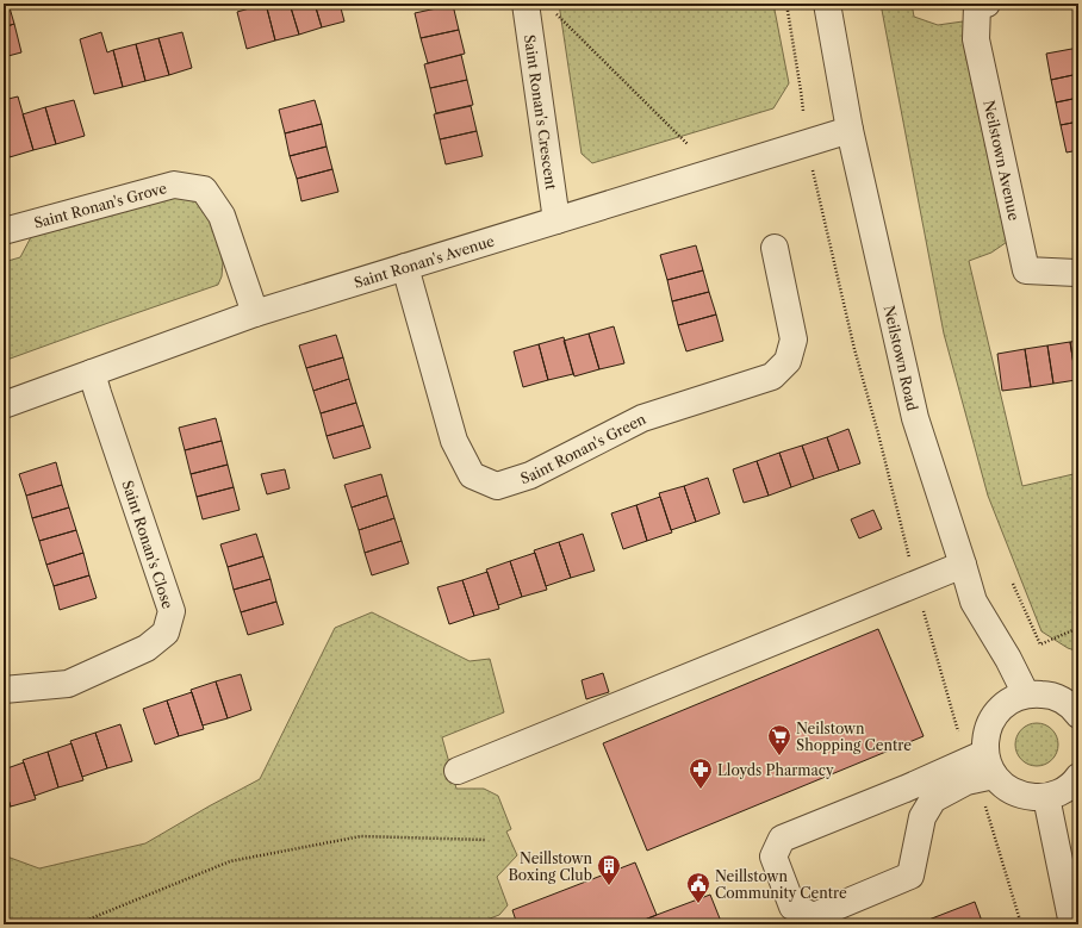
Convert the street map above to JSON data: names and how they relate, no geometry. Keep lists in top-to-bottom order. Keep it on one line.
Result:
{"streets":{"street":["Saint Ronan's Crescent","Neilstown Avenue","Saint Ronan's Grove","Saint Ronan's Avenue","Neilstown Road","Saint Ronan's Green","Saint Ronan's Close"]},"crossings":[["Saint Ronan's Crescent","Saint Ronan's Avenue"],["Saint Ronan's Grove","Saint Ronan's Avenue"],["Saint Ronan's Avenue","Neilstown Road"],["Saint Ronan's Avenue","Saint Ronan's Green"],["Saint Ronan's Avenue","Saint Ronan's Close"]],"places":{"supermarket":["Neilstown Shopping Centre"],"pharmacy":["Lloyds Pharmacy"],"building":["Neillstown Boxing Club"],"public building":["Neillstown Community Centre"]}}
